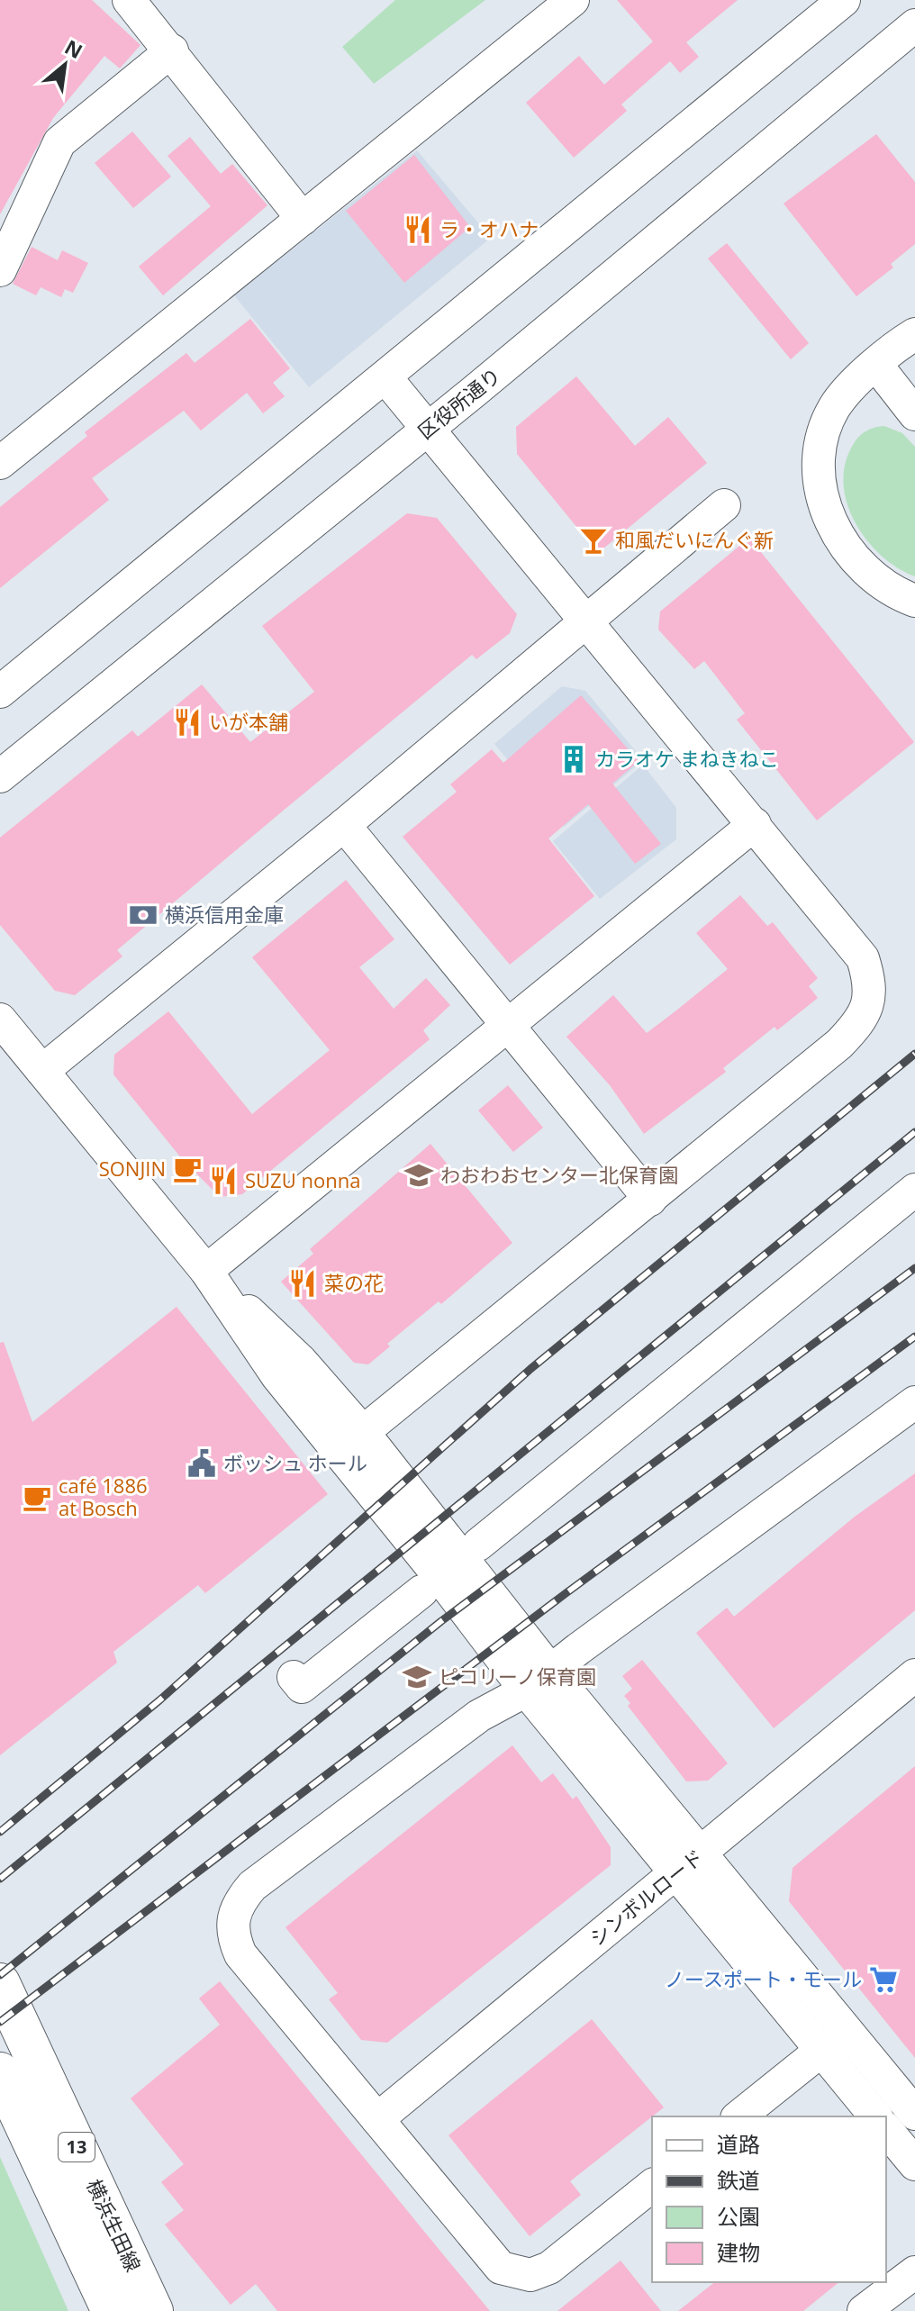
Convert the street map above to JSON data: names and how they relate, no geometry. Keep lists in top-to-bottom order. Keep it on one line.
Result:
{"streets":{"main road":["13","横浜生田線"],"street":["区役所通り","シンボルロード"]},"places":{"restaurant":["ラ・オハナ","いが本舗","SUZU nonna","菜の花"],"bar":["和風だいにんぐ新"],"building":["カラオケ まねきねこ"],"bank":["横浜信用金庫"],"cafe":["SONJIN","café 1886 at Bosch"],"school or university":["わおわおセンター北保育園","ピコリーノ保育園"],"public building":["ボッシュ ホール"],"supermarket":["ノースポート・モール"]},"legend":["道路","鉄道","公園","建物"],"north":"top right"}
